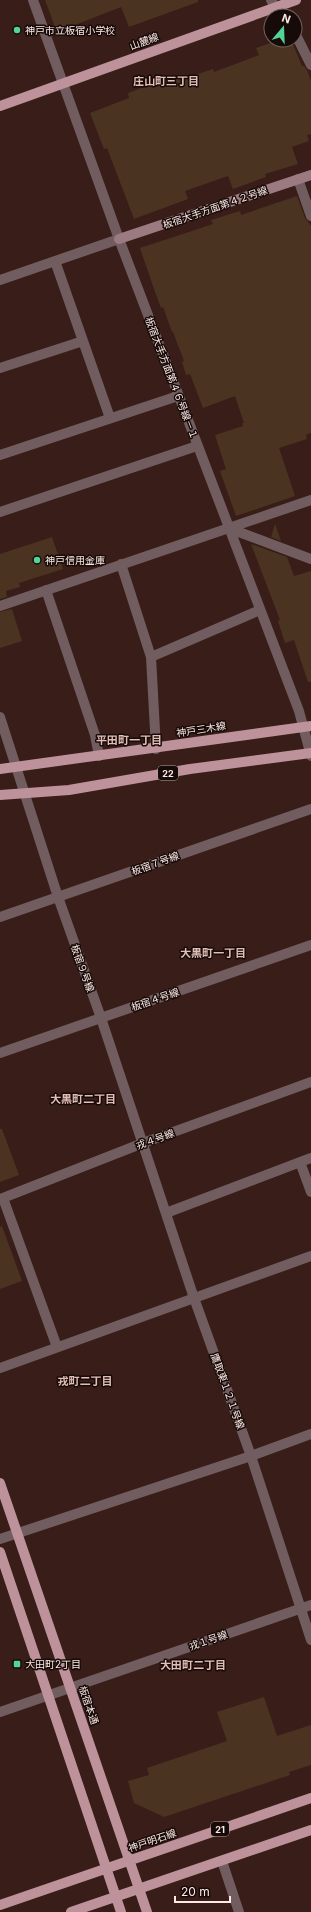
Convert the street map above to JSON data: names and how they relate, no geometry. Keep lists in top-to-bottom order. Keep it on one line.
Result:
{"streets":{"main road":["山麓線","神戸三木線","22","板宿本通","21","神戸明石線"],"street":["板宿大手方面第４２号線","板宿大手方面第４６号線－１","板宿７号線","板宿９号線","板宿４号線","戎４号線","鷹取東１２１号線","戎１号線"]},"crossings":[["山麓線","板宿大手方面第４６号線－１"],["板宿大手方面第４２号線","板宿大手方面第４６号線－１"],["板宿大手方面第４６号線－１","神戸三木線"],["板宿大手方面第４６号線－１","22"],["神戸三木線","板宿９号線"],["22","板宿９号線"],["板宿７号線","板宿９号線"],["板宿９号線","板宿４号線"],["板宿９号線","戎４号線"],["板宿９号線","鷹取東１２１号線"],["戎４号線","鷹取東１２１号線"],["鷹取東１２１号線","戎１号線"],["戎１号線","板宿本通"],["板宿本通","神戸明石線"]],"districts":["庄山町三丁目","平田町一丁目","大黒町一丁目","大黒町二丁目","戎町二丁目","大田町二丁目"],"places":{"other":["神戸市立板宿小学校","神戸信用金庫"],"transit":["大田町2丁目"]},"scale_bar":"20 m","north":"top"}
